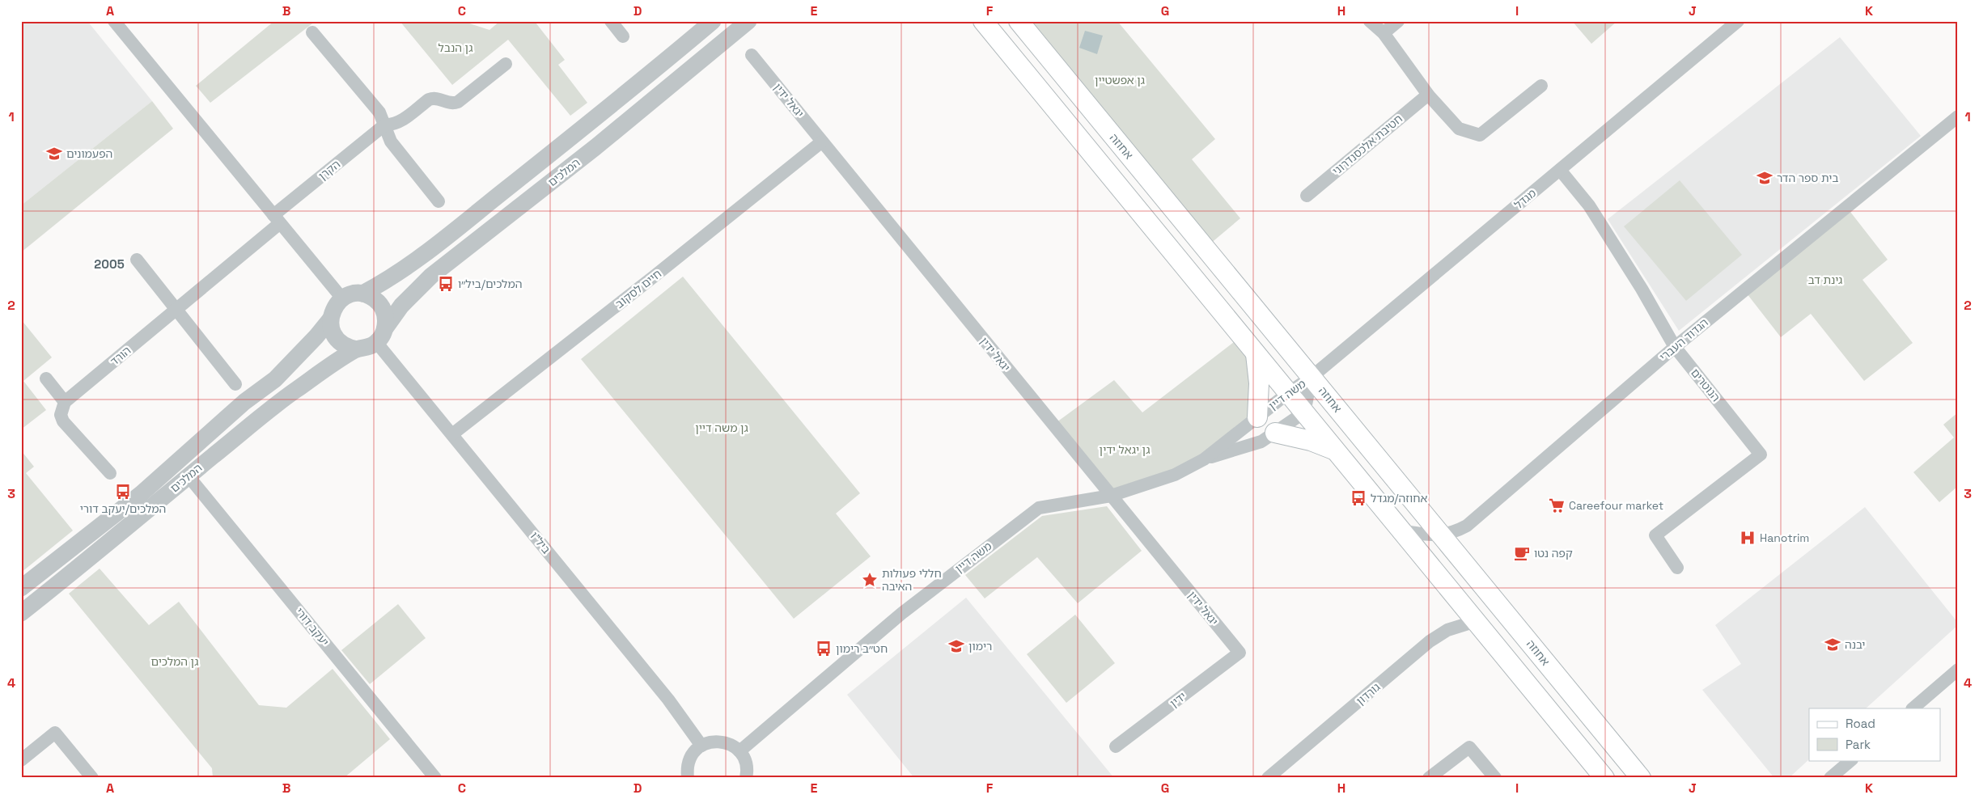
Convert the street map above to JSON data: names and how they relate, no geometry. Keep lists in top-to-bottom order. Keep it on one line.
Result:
{"streets":{"main road":["אחוזה"],"street":["יגאל ידין","חטיבת אלכסנדרוני","הקרן","המלכים","מגדל","חיים לסקוב","הגדוד העברי","הורד","הנוטרים","משה דיין","ביל\"ו","יעקב דורי","גורדון","ידין"]},"crossings":[["יגאל ידין","חיים לסקוב"],["יגאל ידין","משה דיין"],["יגאל ידין","ידין"],["אחוזה","מגדל"],["אחוזה","הגדוד העברי"],["אחוזה","משה דיין"],["הקרן","הורד"],["המלכים","ביל\"ו"],["המלכים","יעקב דורי"],["מגדל","הנוטרים"],["מגדל","משה דיין"],["חיים לסקוב","ביל\"ו"],["הגדוד העברי","הנוטרים"]],"districts":["2005"],"parks":["גן הנבל","גן אפשטיין","גינת דב","גן משה דיין","גן יגאל ידין","גן המלכים"],"places":{"school or university":["הפעמונים","בית ספר הדר","יבנה","רימון"],"bus stop":["המלכים/ביל״ו","המלכים/יעקב דורי","אחוזה/מגדל","חט״ב רימון"],"supermarket":["Careefour market"],"hospital":["Hanotrim"],"cafe":["קפה נטו"],"place":["חללי פעולות האיבה"]},"legend":["Road","Park"],"grid":{"columns":["A","B","C","D","E","F","G","H","I","J","K"],"rows":["1","2","3","4"]}}
